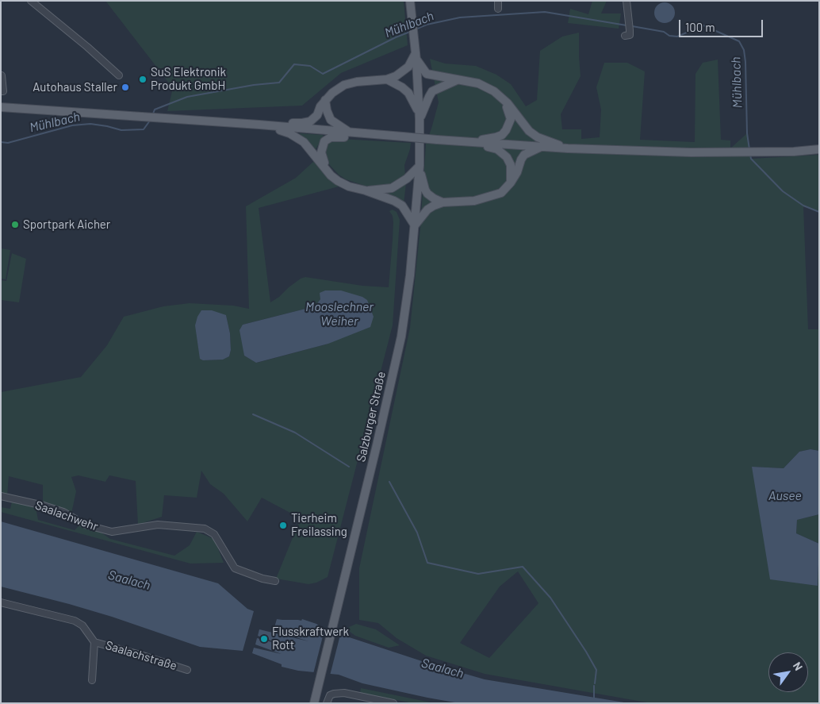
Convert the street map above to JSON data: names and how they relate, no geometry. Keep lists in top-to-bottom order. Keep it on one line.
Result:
{"streets":{"main road":["Salzburger Straße"],"street":["Saalachwehr","Saalachstraße"]},"water":["Mühlbach","Mooslechner Weiher","Ausee","Saalach"],"places":["SuS Elektronik Produkt GmbH","Autohaus Staller","Sportpark Aicher","Tierheim Freilassing","Flusskraftwerk Rott"],"scale_bar":"100 m","north":"top right"}
